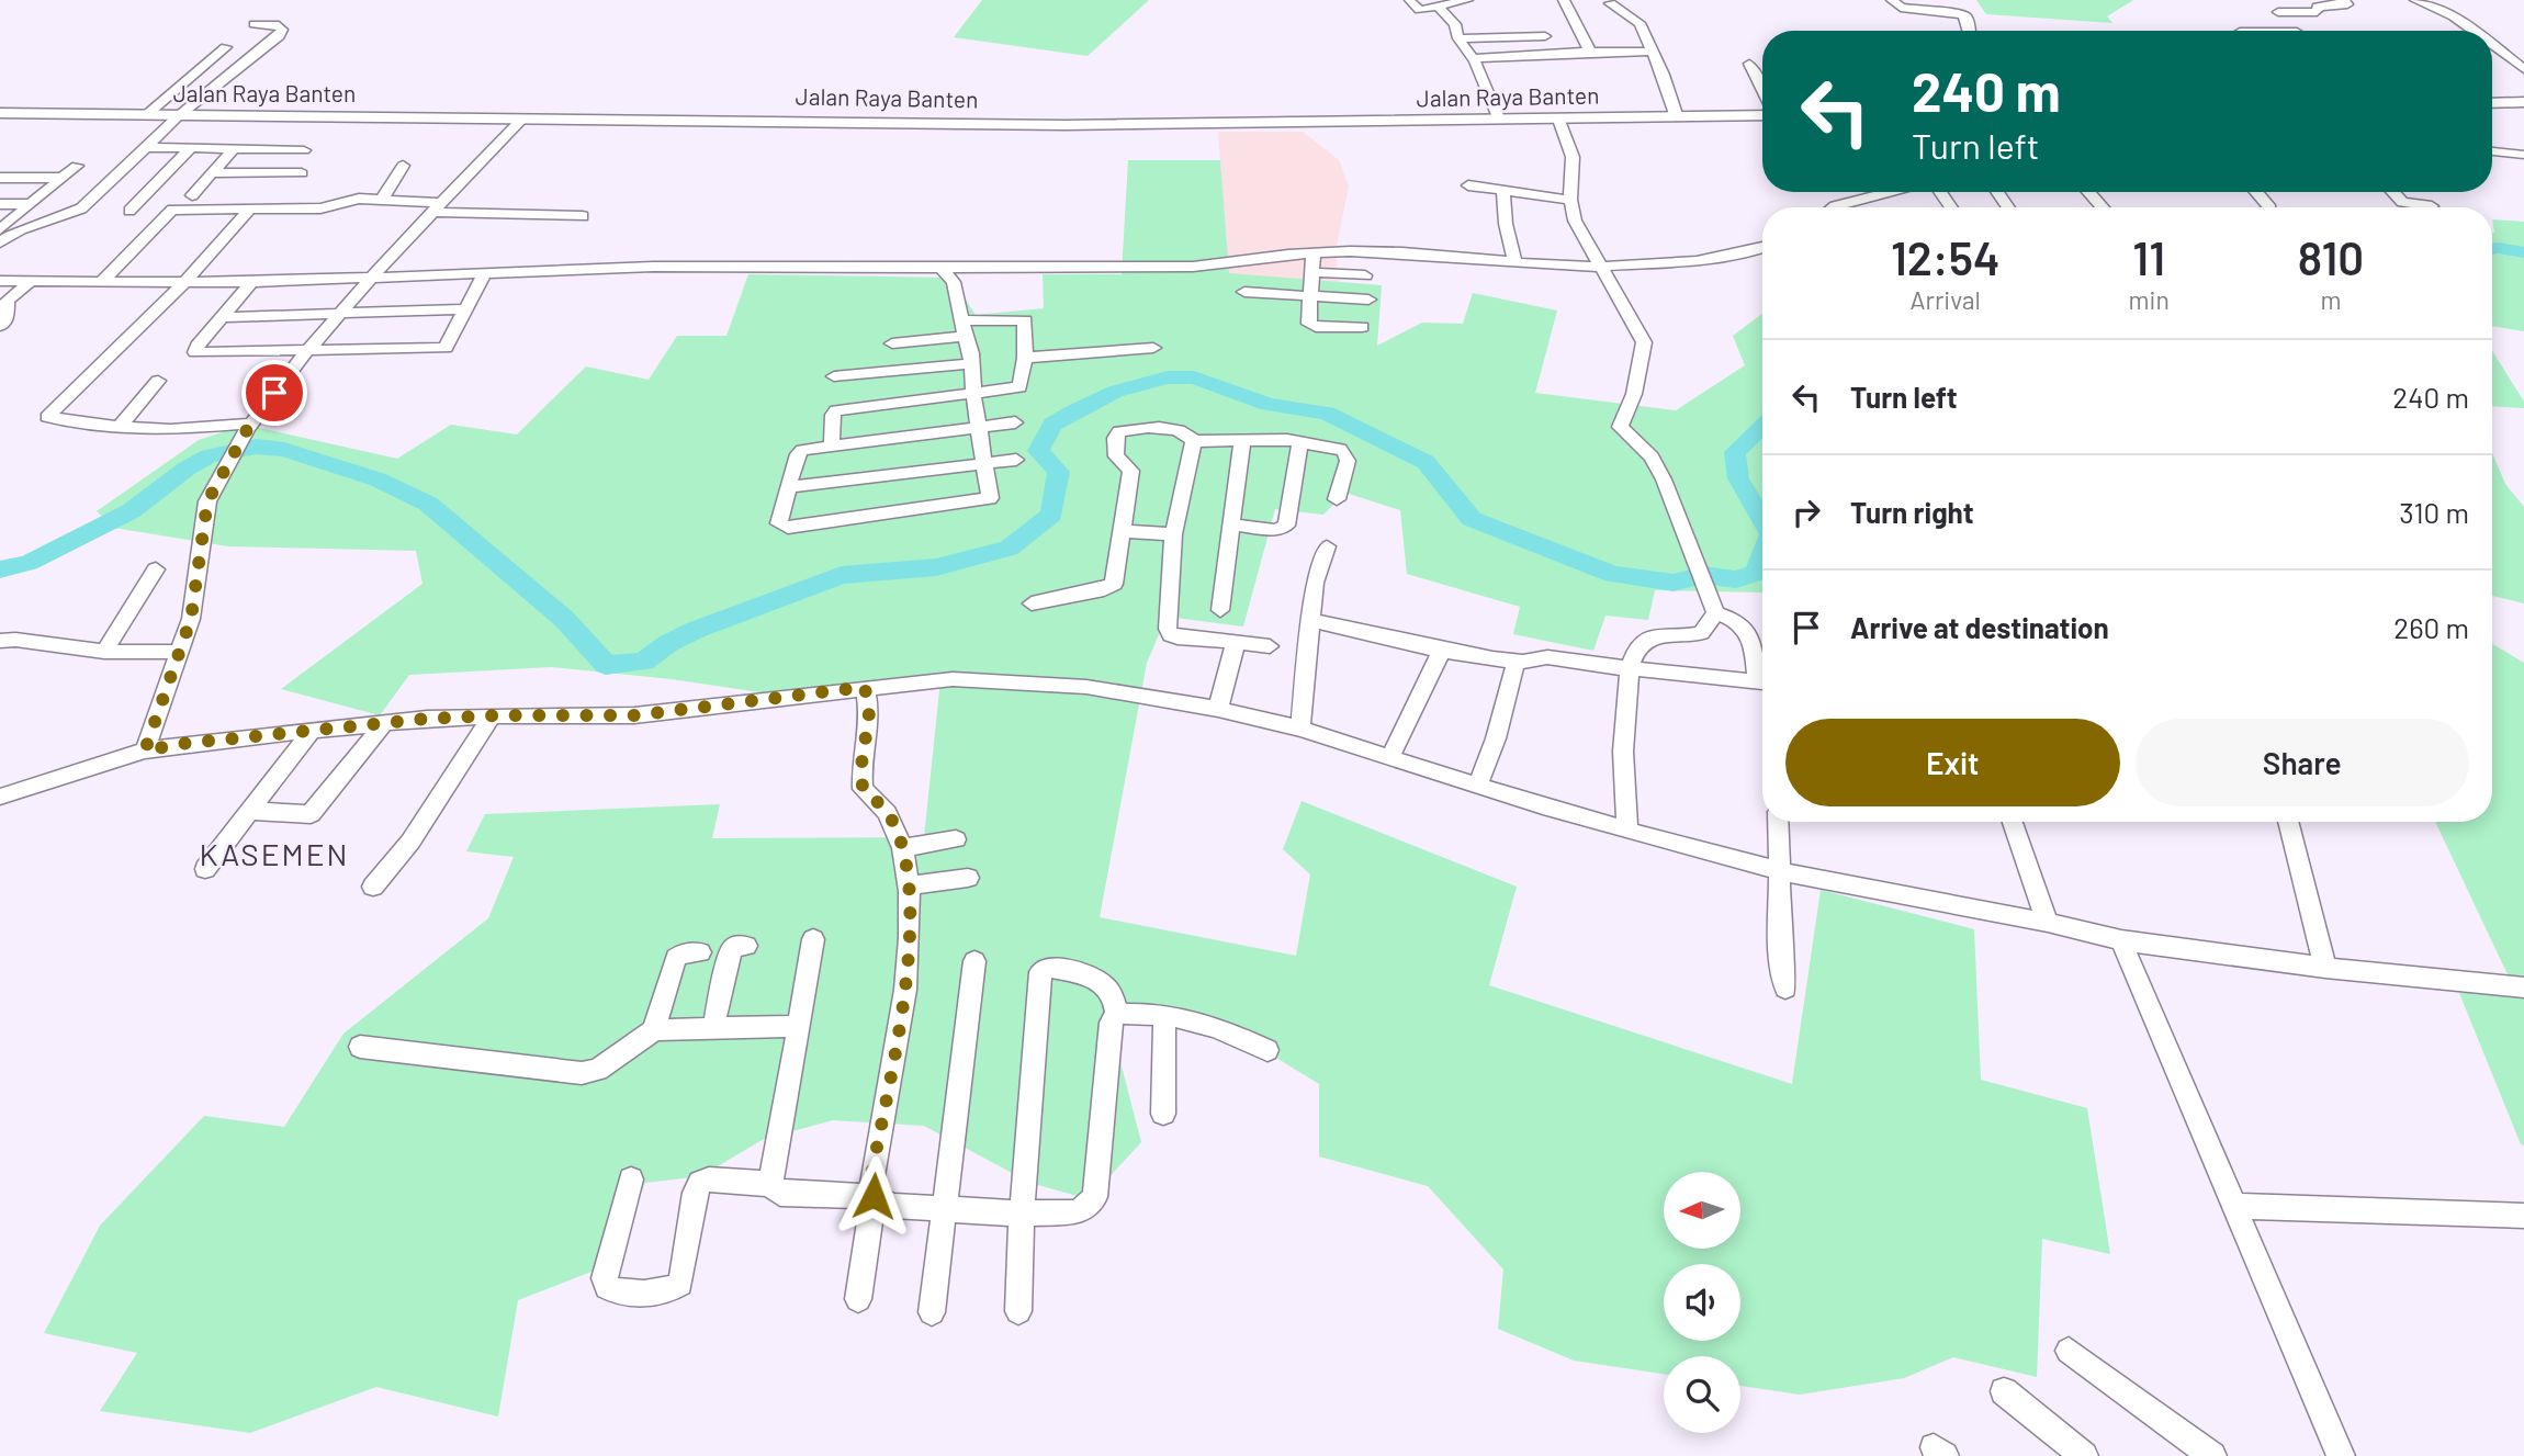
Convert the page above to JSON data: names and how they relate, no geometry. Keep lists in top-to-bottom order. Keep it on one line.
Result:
{"streets":{"main road":["Jalan Raya Banten"]},"districts":["KASEMEN"],"north":"left","page":{"turn":["240 m","Turn left"],"eta":["12:54","Arrival","11","min","810","m"],"list":[{"name":"Turn left","value":"240 m"},{"name":"Turn right","value":"310 m"},{"name":"Arrive at destination","value":"260 m"}],"buttons":["Exit","Share"]}}
